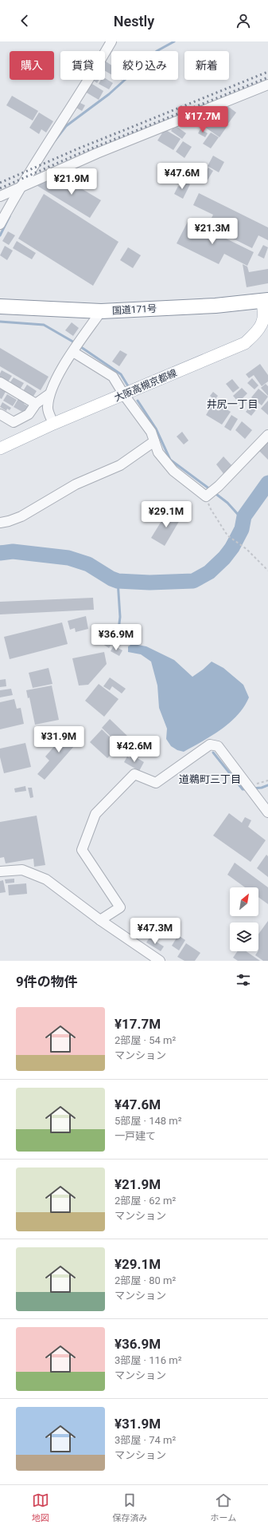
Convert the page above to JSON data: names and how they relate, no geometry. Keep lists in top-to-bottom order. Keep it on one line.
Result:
{"streets":{"highway":["国道171号"],"main road":["大阪高槻京都線"]},"crossings":[["国道171号","大阪高槻京都線"]],"districts":["井尻一丁目","道鵜町三丁目"],"north":"top right","page":{"header":"Nestly","chip":["購入","賃貸","絞り込み","新着"],"price":["¥17.7M","¥47.6M","¥21.9M","¥21.3M","¥29.1M","¥36.9M","¥31.9M","¥42.6M","¥47.3M"],"heading":"9件の物件","list":[{"name":"¥17.7M","note":"2部屋 · 54 m² · マンション"},{"name":"¥47.6M","note":"5部屋 · 148 m² · 一戸建て"},{"name":"¥21.9M","note":"2部屋 · 62 m² · マンション"},{"name":"¥29.1M","note":"2部屋 · 80 m² · マンション"},{"name":"¥36.9M","note":"3部屋 · 116 m² · マンション"},{"name":"¥31.9M","note":"3部屋 · 74 m² · マンション"}],"tabs":["地図","保存済み","ホーム"]}}
